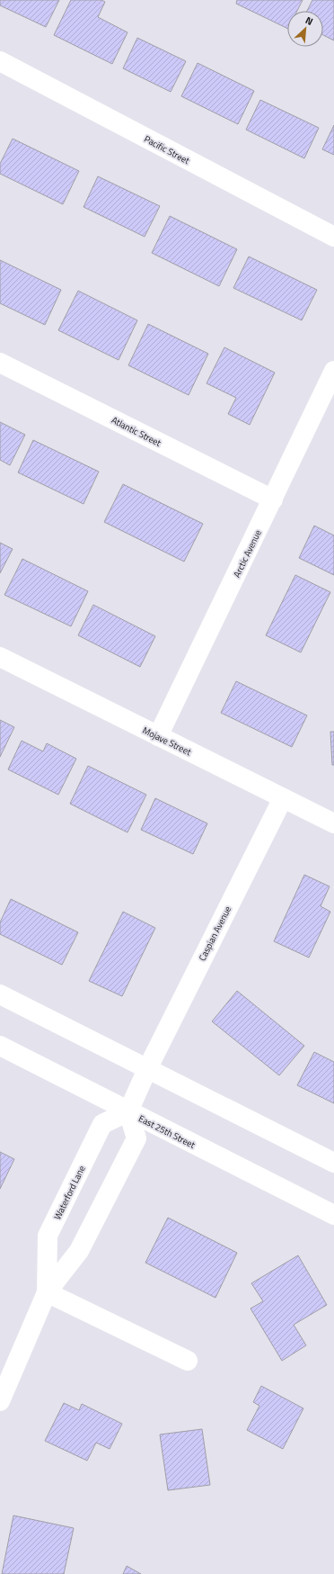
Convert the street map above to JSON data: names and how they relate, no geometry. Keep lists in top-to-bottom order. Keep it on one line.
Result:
{"streets":{"street":["Pacific Street","Atlantic Street","Arctic Avenue","Mojave Street","Caspian Avenue","East 25th Street","Waterford Lane"]},"crossings":[["Atlantic Street","Arctic Avenue"],["Arctic Avenue","Mojave Street"],["Mojave Street","Caspian Avenue"],["East 25th Street","Waterford Lane"]],"north":"top right"}
